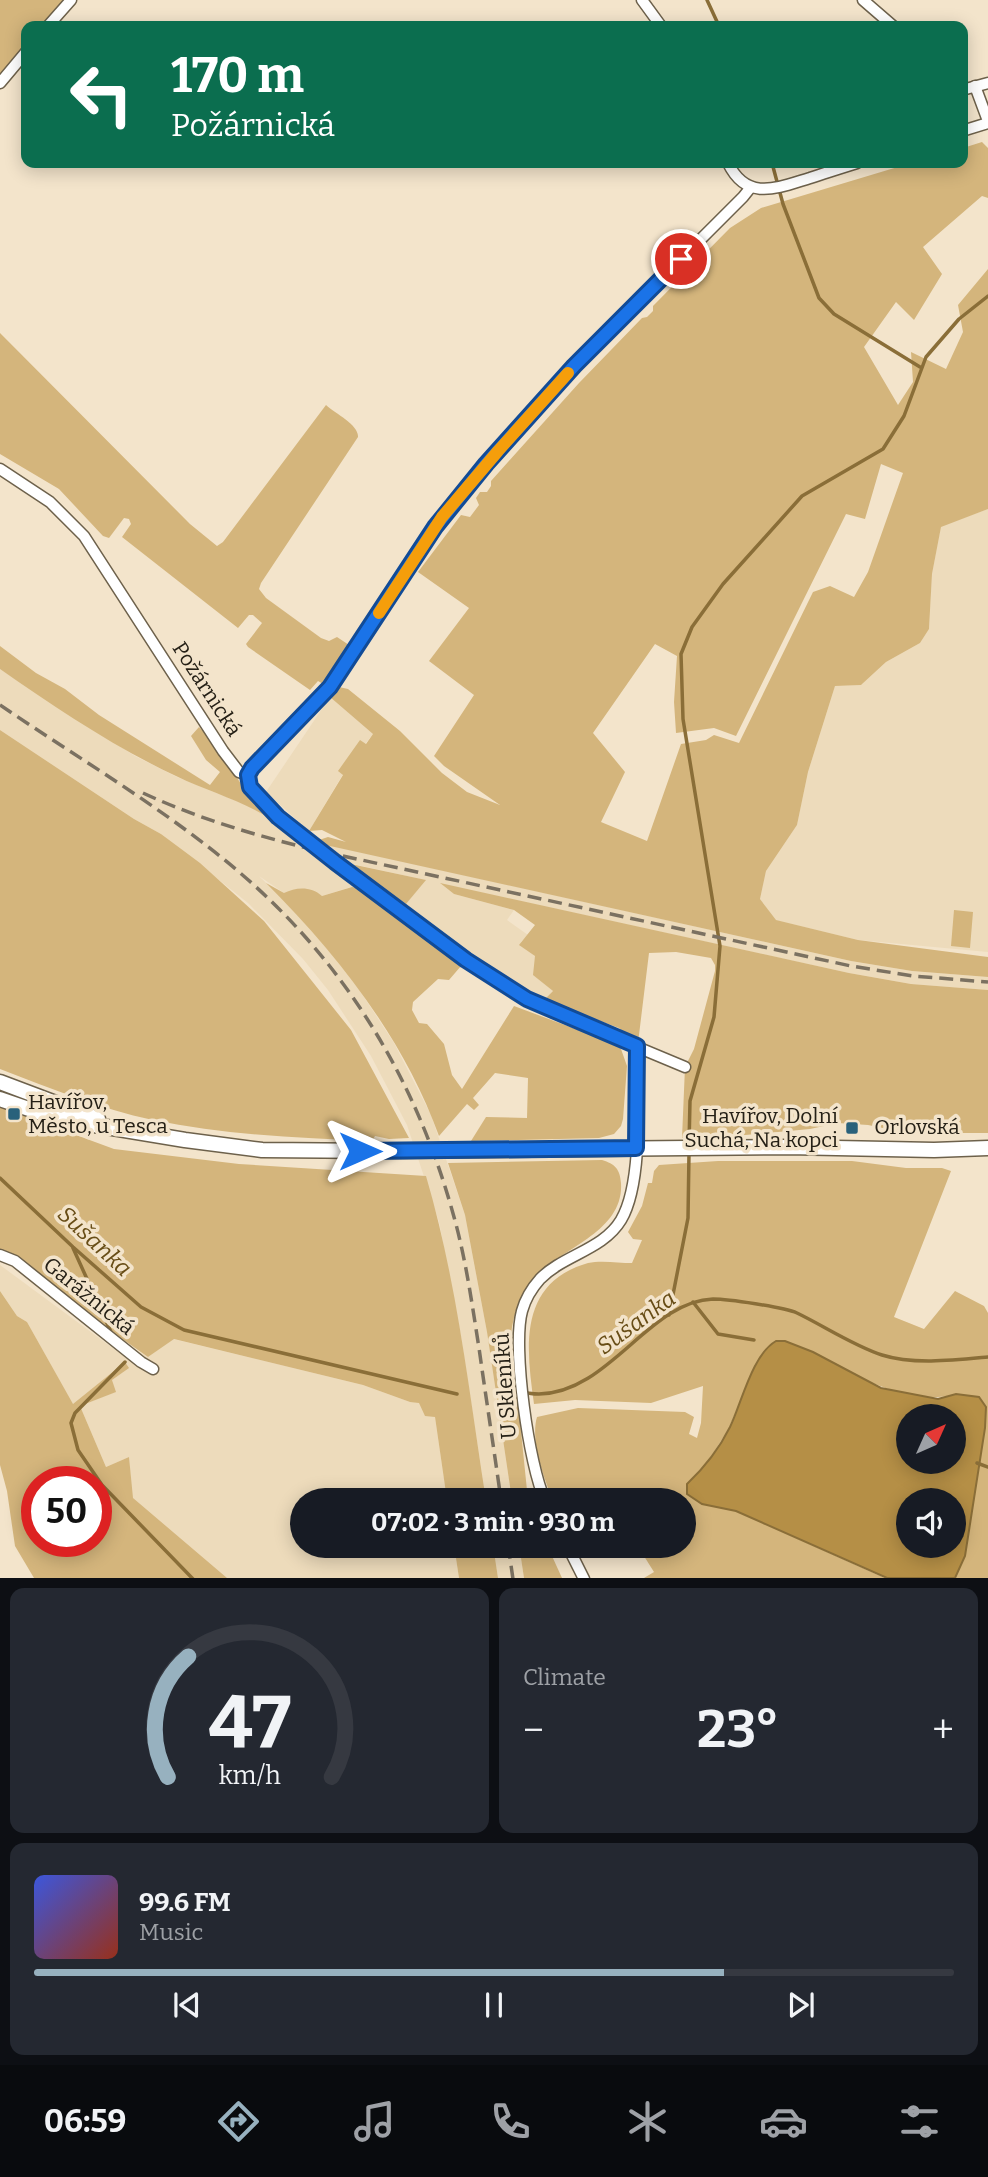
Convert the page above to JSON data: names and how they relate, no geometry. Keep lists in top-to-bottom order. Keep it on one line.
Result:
{"streets":{"main road":["Orlovská"],"street":["Požárnická","Garážnická","U Skleníků"]},"crossings":[["Orlovská","U Skleníků"]],"water":["Sušanka"],"places":{"transit":["Havířov, Město, u Tesca","Havířov, Dolní Suchá, Na kopci"]},"north":"top right","page":{"turn":["170 m","Požárnická"],"limit":"50","trip":"07:02 · 3 min · 930 m","tile":"Climate","heat":["−","23°","+"],"song":["99.6 FM","Music"],"tabs":"06:59","gauge":["47","km/h"]}}
